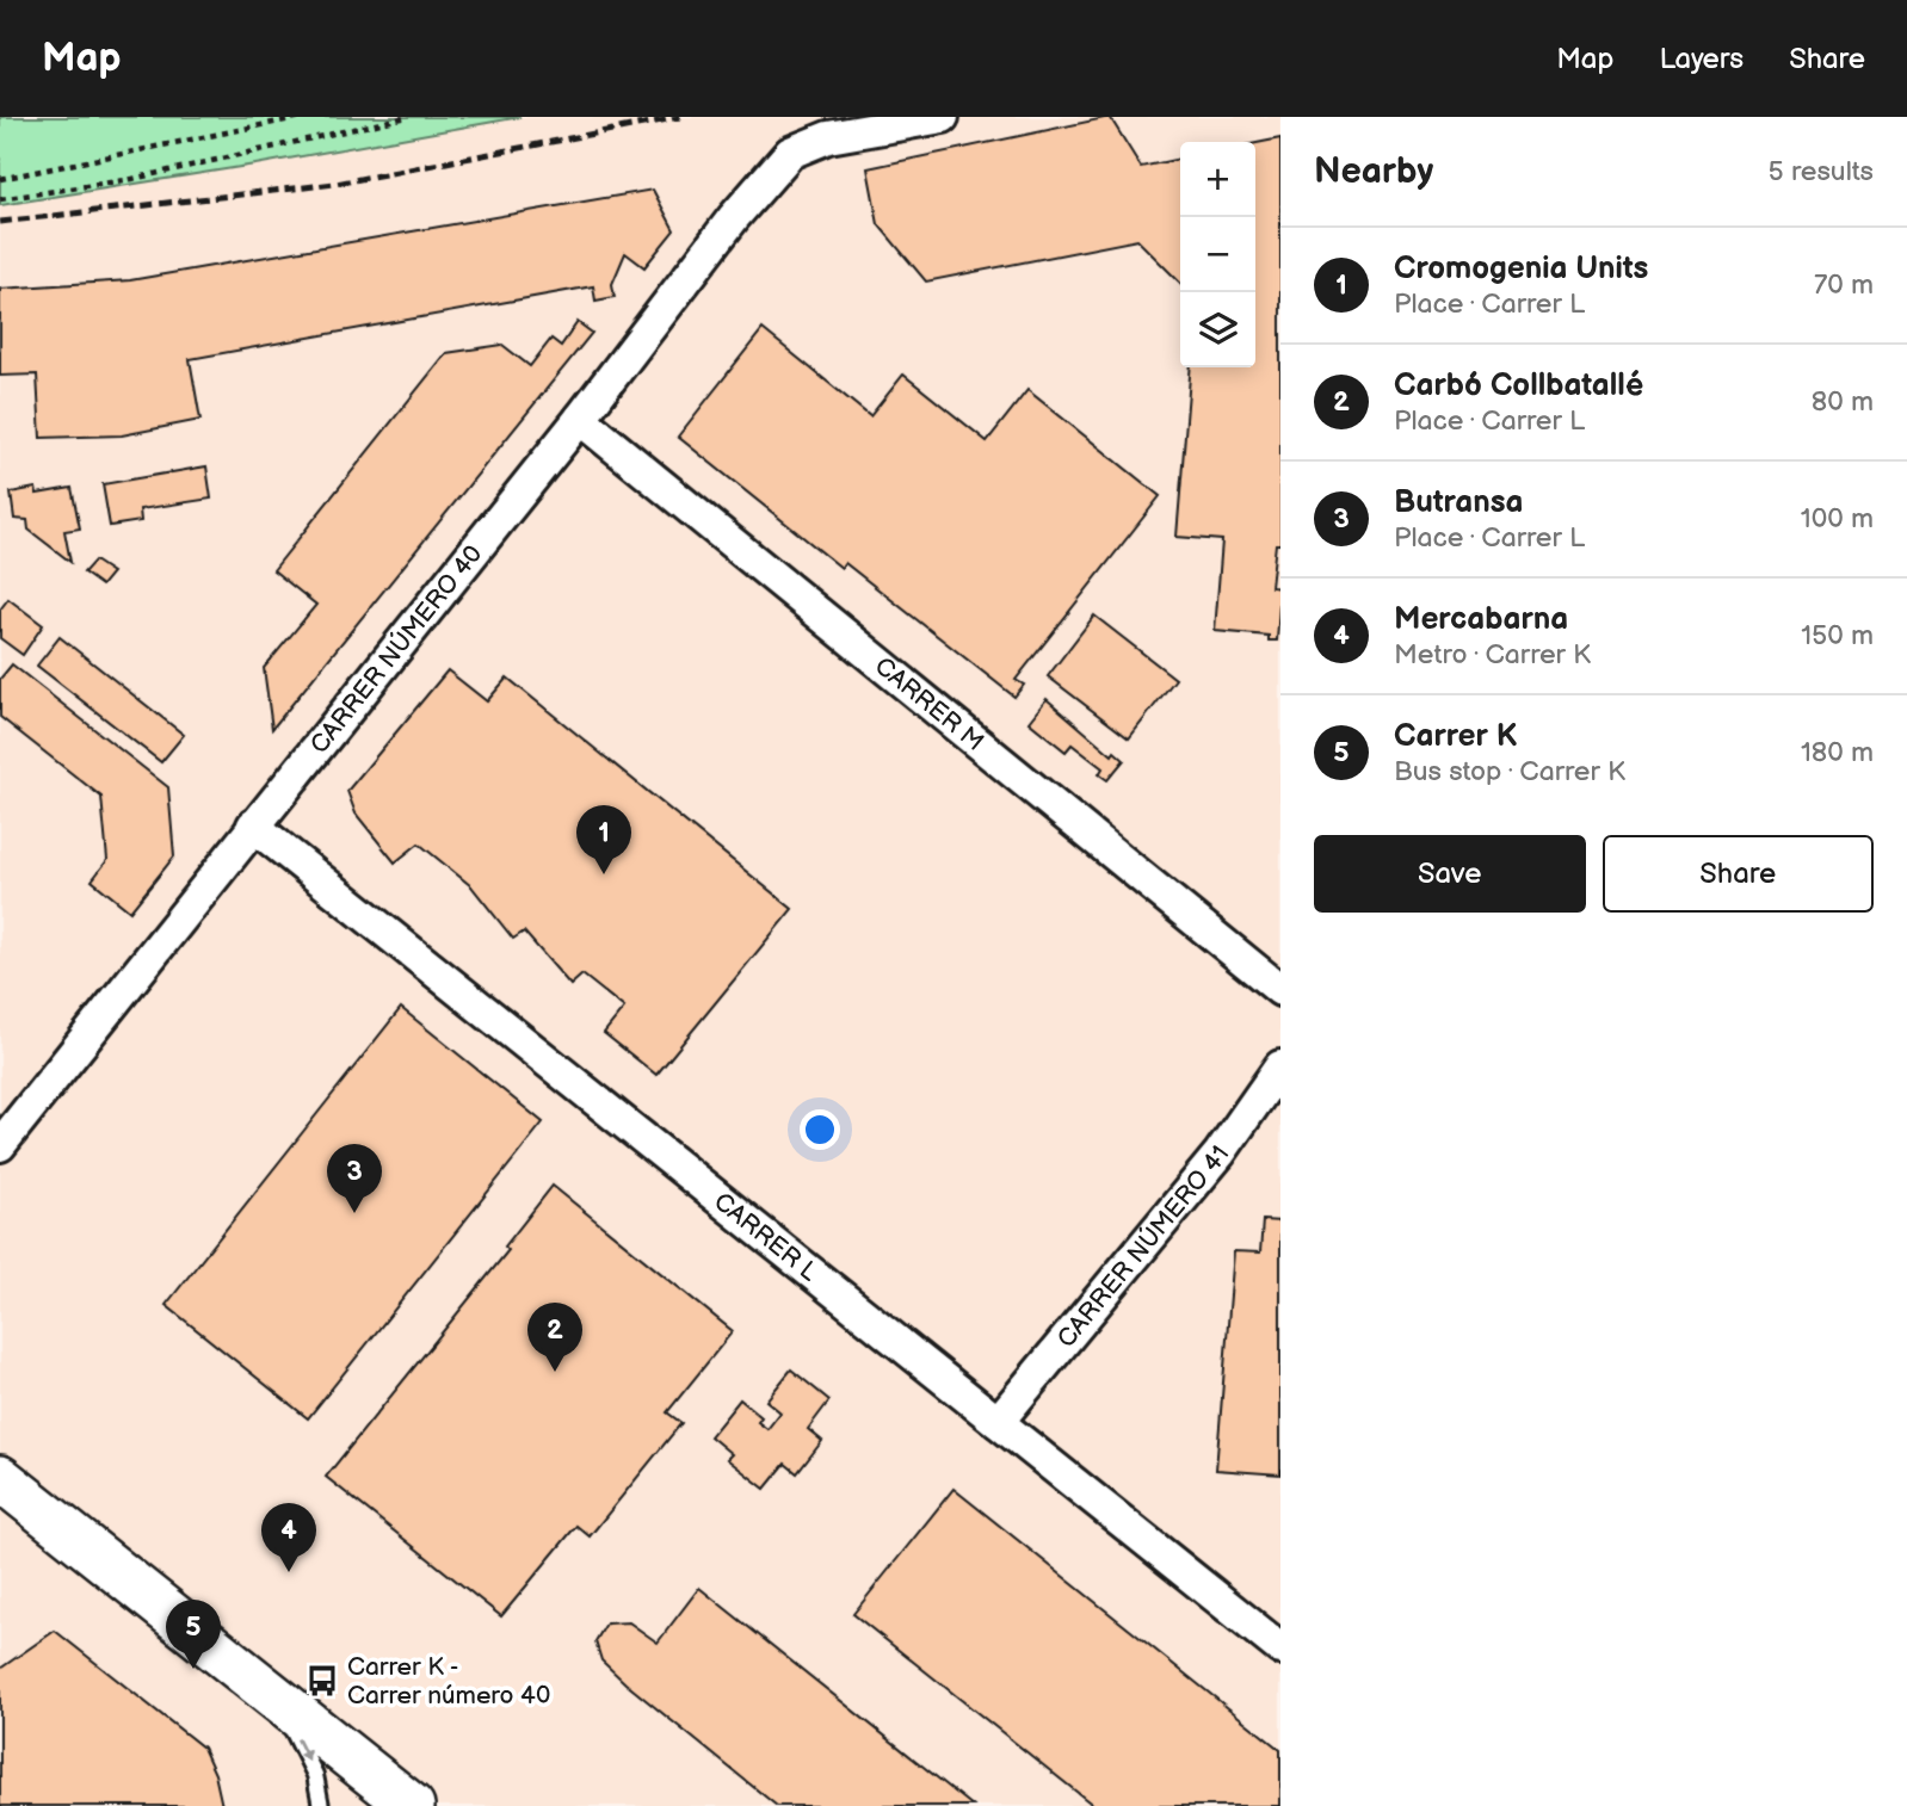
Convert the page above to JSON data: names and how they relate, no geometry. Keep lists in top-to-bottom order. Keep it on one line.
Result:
{"streets":{"street":["CARRER NÚMERO 40","CARRER M","CARRER L","CARRER NÚMERO 41"]},"crossings":[["CARRER NÚMERO 40","CARRER M"],["CARRER NÚMERO 40","CARRER L"],["CARRER L","CARRER NÚMERO 41"]],"places":{"bus stop":["Carrer K - Carrer número 40"]},"page":{"header":"Map","nav":["Map","Layers","Share"],"heading":["Nearby","5 results"],"map_buttons":["+","−"],"list":[{"mark":"1","name":"Cromogenia Units","note":"Place · Carrer L","value":"70 m"},{"mark":"2","name":"Carbó Collbatallé","note":"Place · Carrer L","value":"80 m"},{"mark":"3","name":"Butransa","note":"Place · Carrer L","value":"100 m"},{"mark":"4","name":"Mercabarna","note":"Metro · Carrer K","value":"150 m"},{"mark":"5","name":"Carrer K","note":"Bus stop · Carrer K","value":"180 m"}],"pins":["1","3","2","4","5"],"buttons":["Save","Share"]}}
